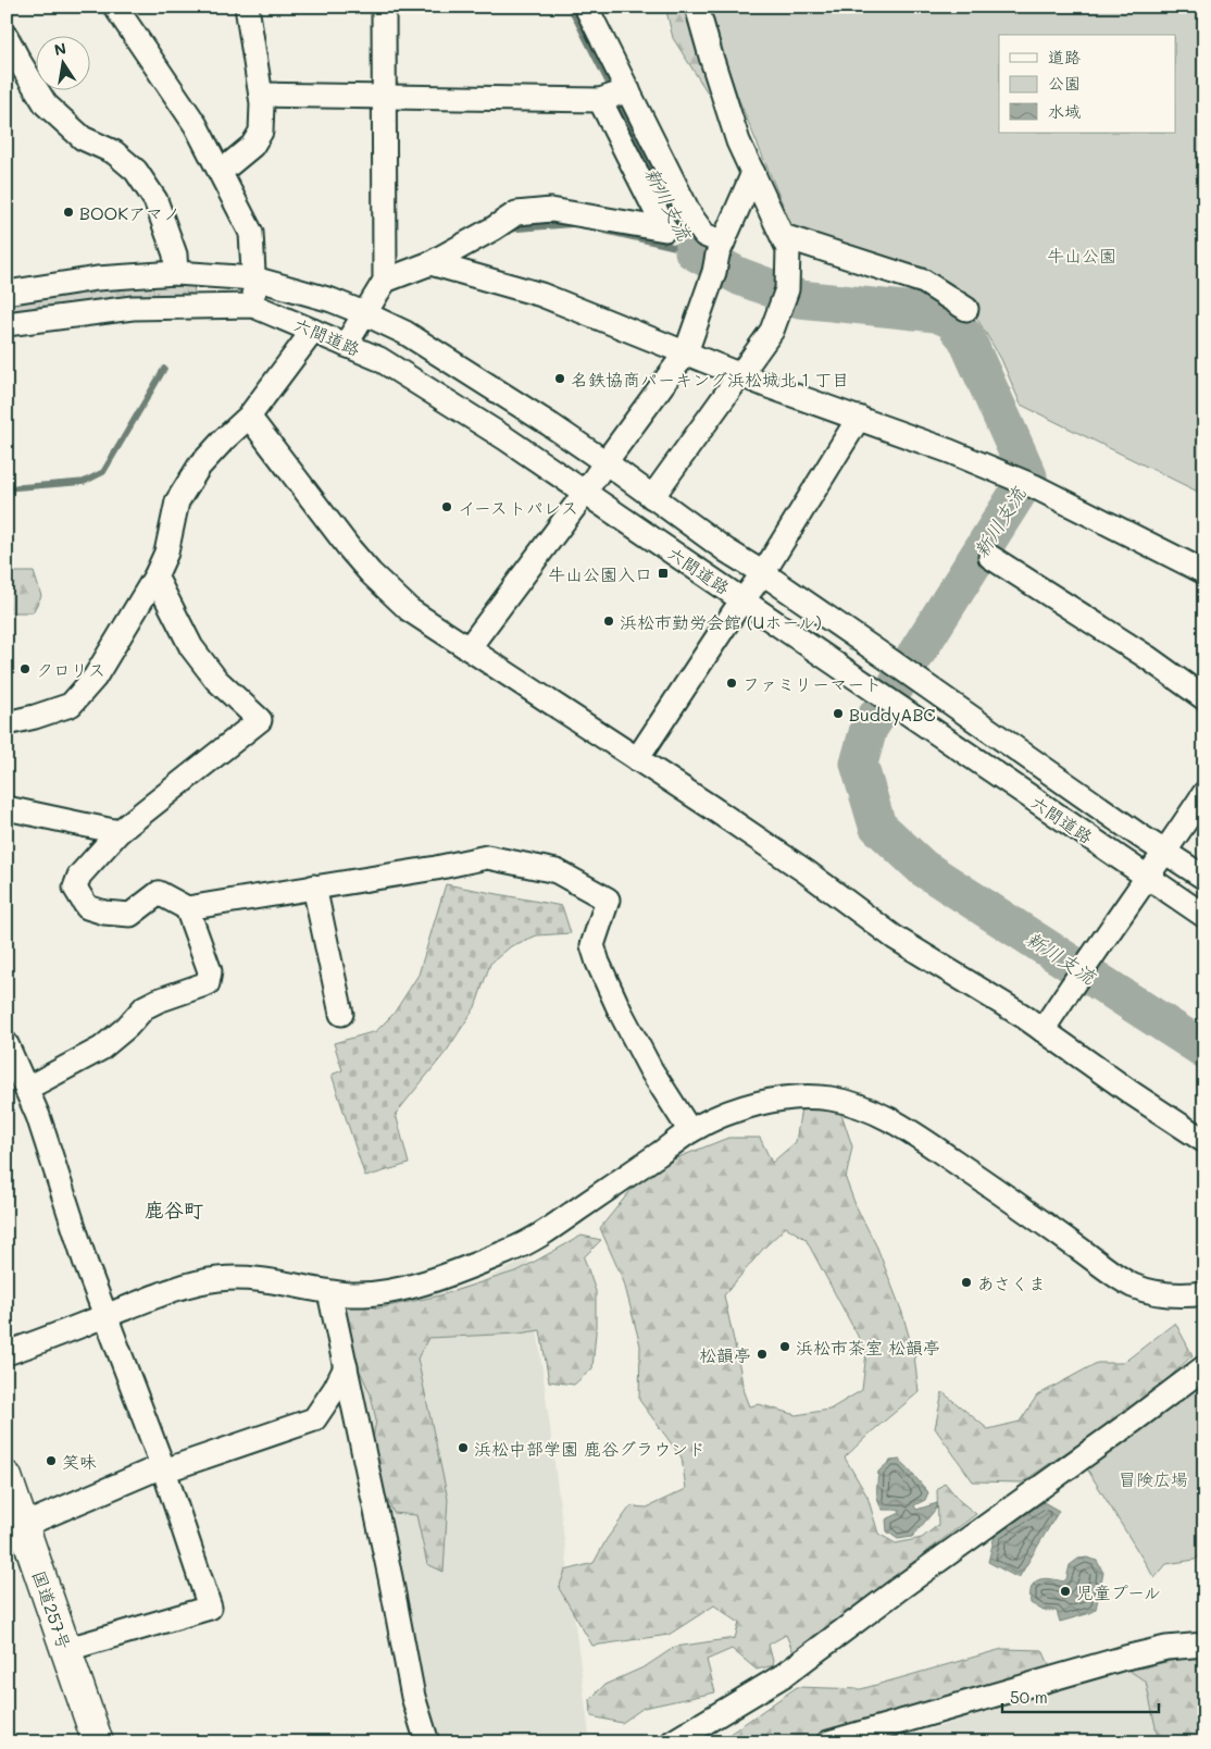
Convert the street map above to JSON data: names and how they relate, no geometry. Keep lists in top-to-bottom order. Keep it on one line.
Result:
{"streets":{"highway":["国道257号"],"street":["六間道路"]},"districts":["鹿谷町"],"water":["新川支流"],"parks":["牛山公園","冒険広場"],"places":{"other":["BOOKアマノ","名鉄協商パーキング浜松城北１丁目","イーストパレス","浜松市勤労会館 (Uホール)","クロリス","ファミリーマート","BuddyABC","あさくま","浜松市茶室 松韻亭","松韻亭","浜松中部学園 鹿谷グラウンド","笑味","児童プール"],"transit":["牛山公園入口"]},"legend":["道路","公園","水域"],"scale_bar":"50 m","north":"top"}
